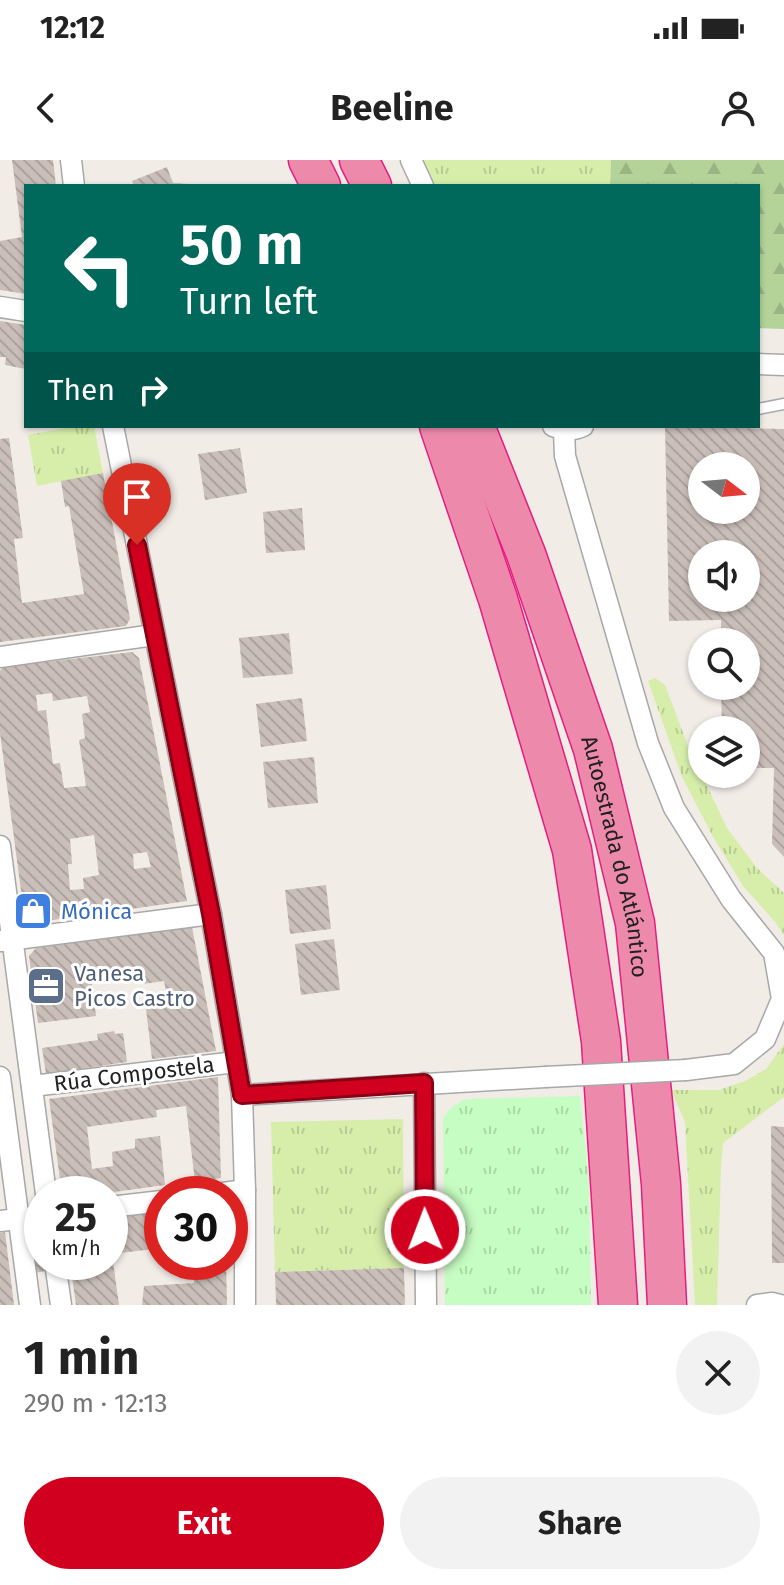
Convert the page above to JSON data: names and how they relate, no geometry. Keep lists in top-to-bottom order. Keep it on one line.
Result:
{"streets":{"highway":["Autoestrada do Atlántico"],"street":["Rúa Compostela"]},"places":{"shop":["Mónica"],"office":["Vanesa Picos Castro"]},"north":"right","page":{"status":"12:12","header":"Beeline","turn":["50 m","Turn left"],"then":"Then","speed":"25 km/h","limit":"30","heading":["1 min","290 m · 12:13"],"buttons":["Exit","Share"]}}
